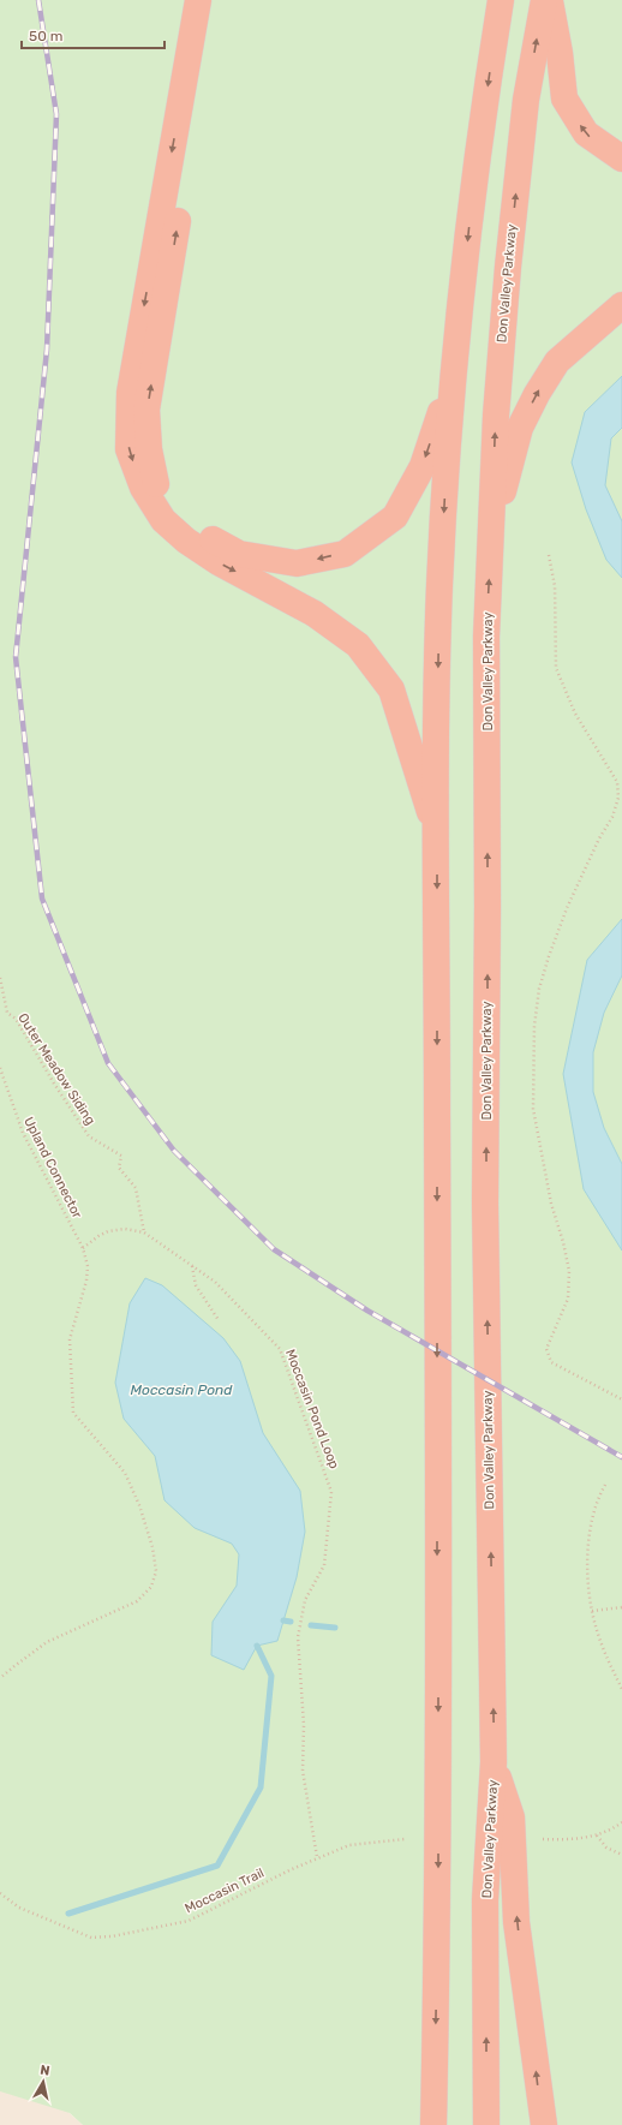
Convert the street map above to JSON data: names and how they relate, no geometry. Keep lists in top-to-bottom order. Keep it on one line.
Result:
{"streets":{"highway":["Don Valley Parkway"],"path":["Outer Meadow Siding","Upland Connector","Moccasin Pond Loop","Moccasin Trail"]},"crossings":[["Outer Meadow Siding","Moccasin Pond Loop"],["Upland Connector","Moccasin Pond Loop"],["Moccasin Pond Loop","Moccasin Trail"]],"water":["Moccasin Pond"],"scale_bar":"50 m","north":"top"}
